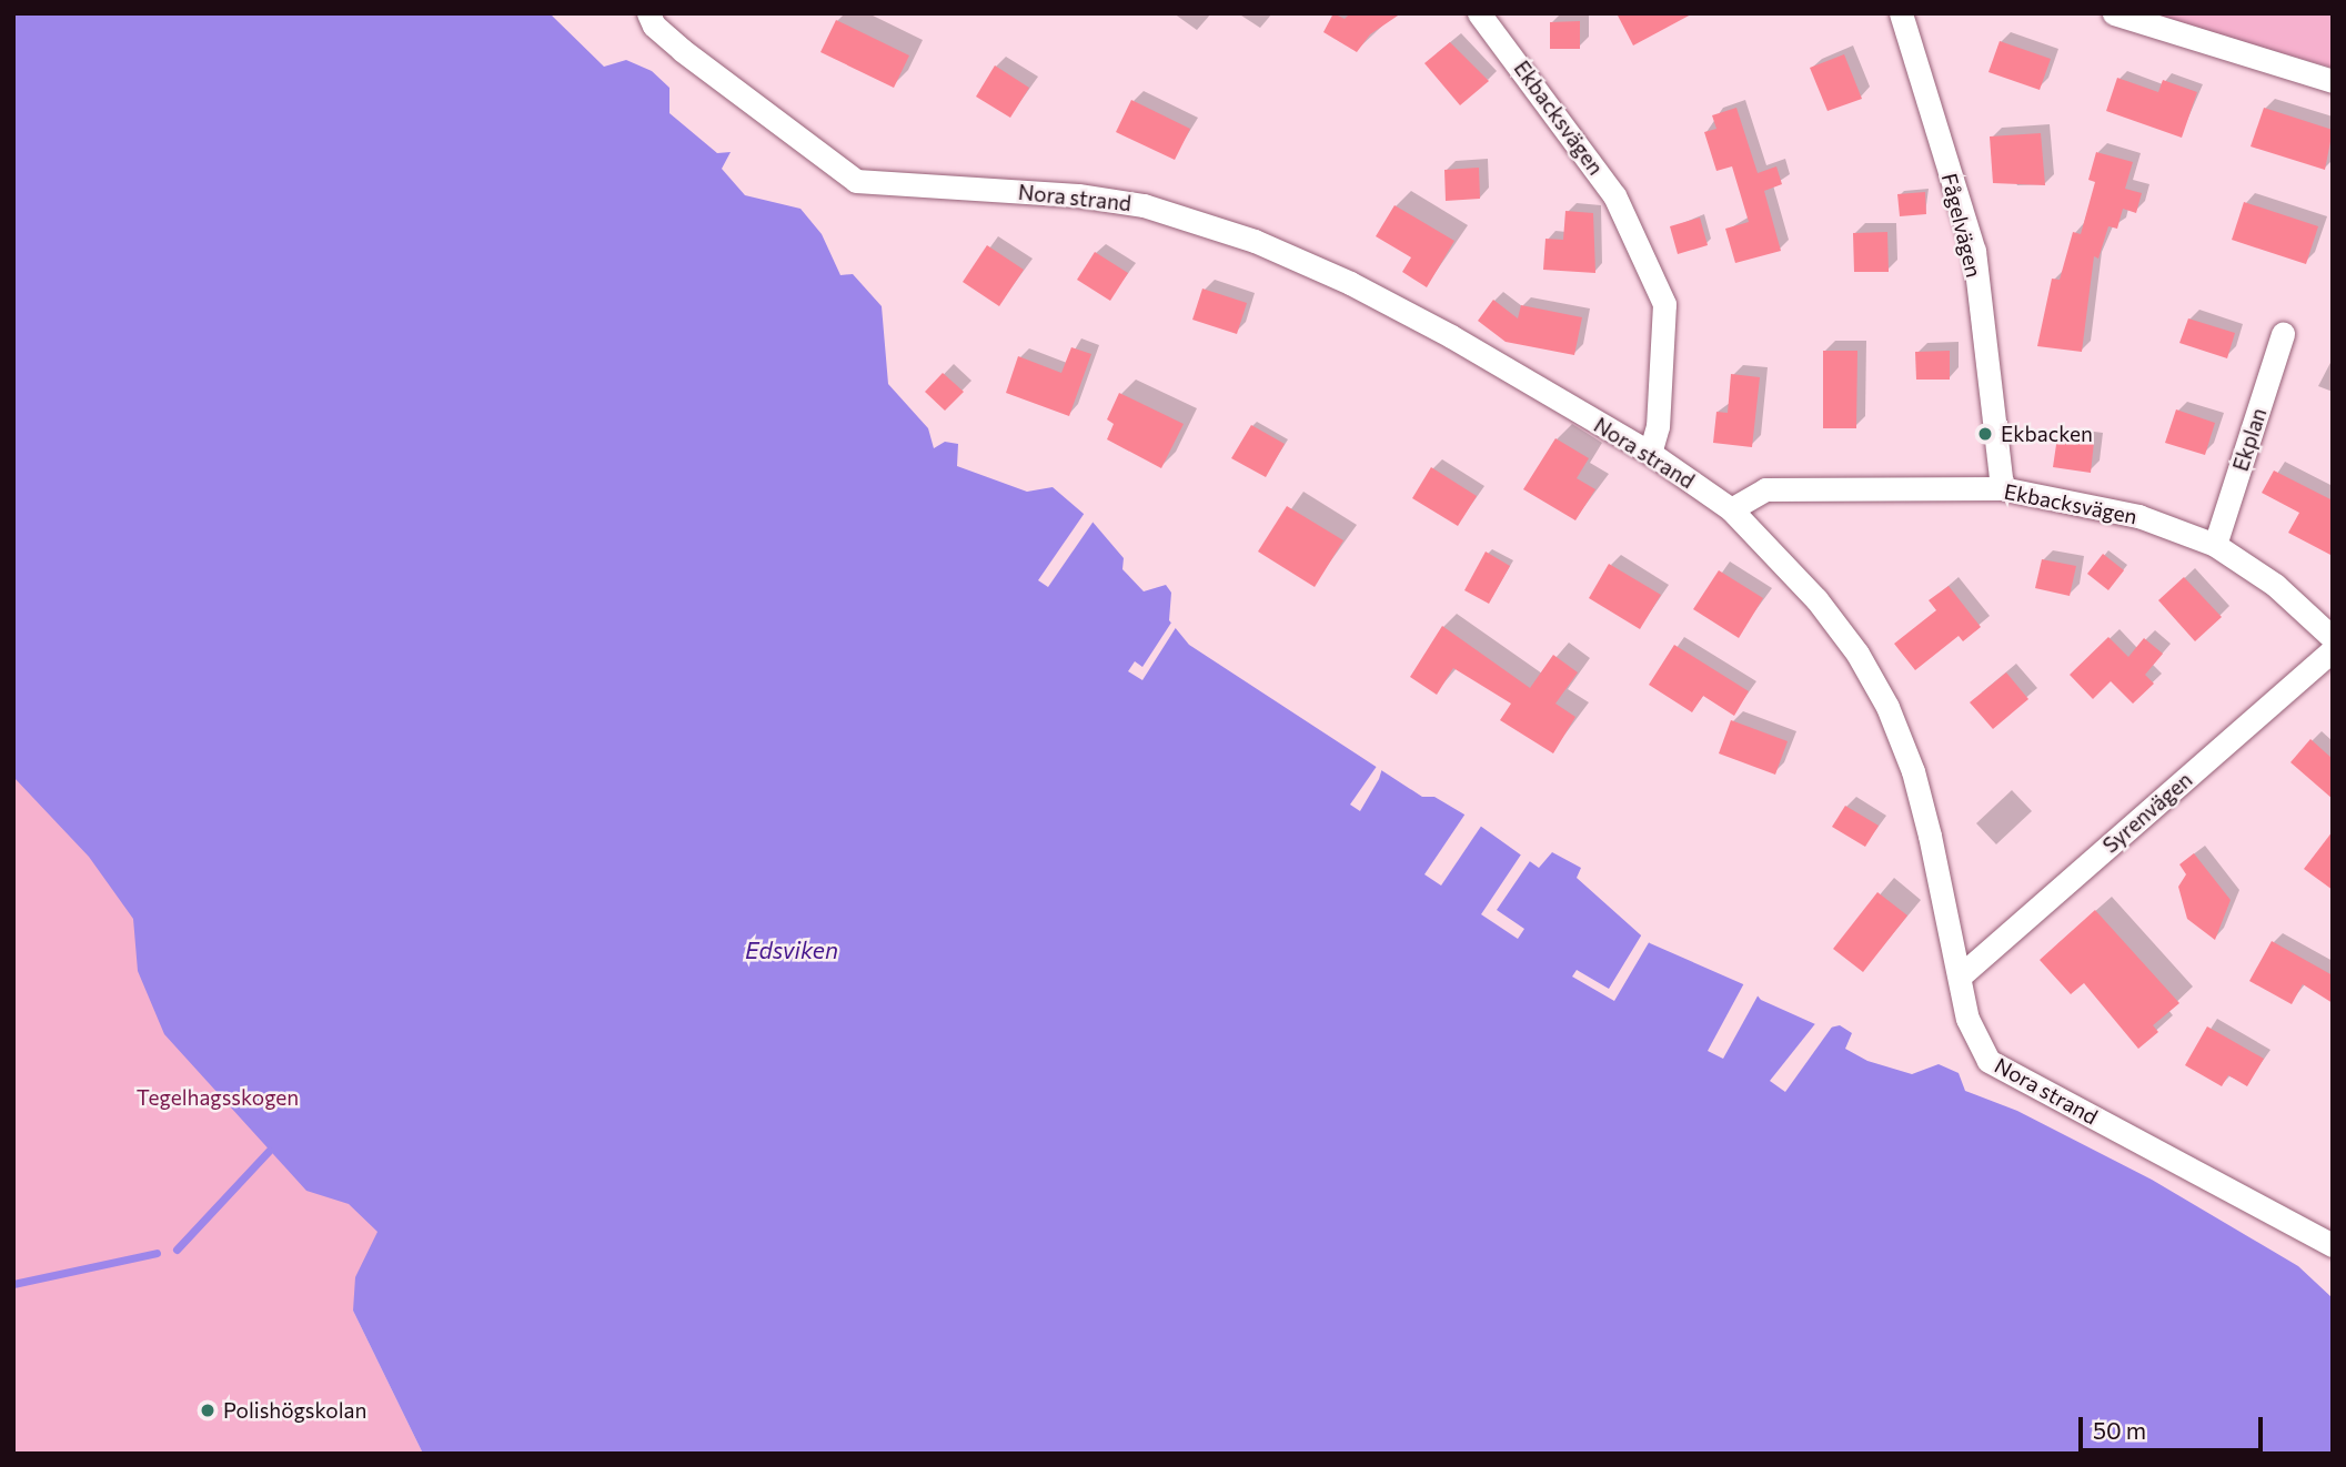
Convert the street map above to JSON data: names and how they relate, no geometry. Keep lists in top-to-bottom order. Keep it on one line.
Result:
{"streets":{"street":["Ekbacksvägen","Nora strand","Fågelvägen","Ekplan","Syrenvägen"]},"crossings":[["Ekbacksvägen","Nora strand"],["Ekbacksvägen","Fågelvägen"],["Ekbacksvägen","Ekplan"],["Nora strand","Syrenvägen"]],"water":["Edsviken"],"parks":["Tegelhagsskogen"],"places":["Ekbacken","Polishögskolan"],"scale_bar":"50 m"}
